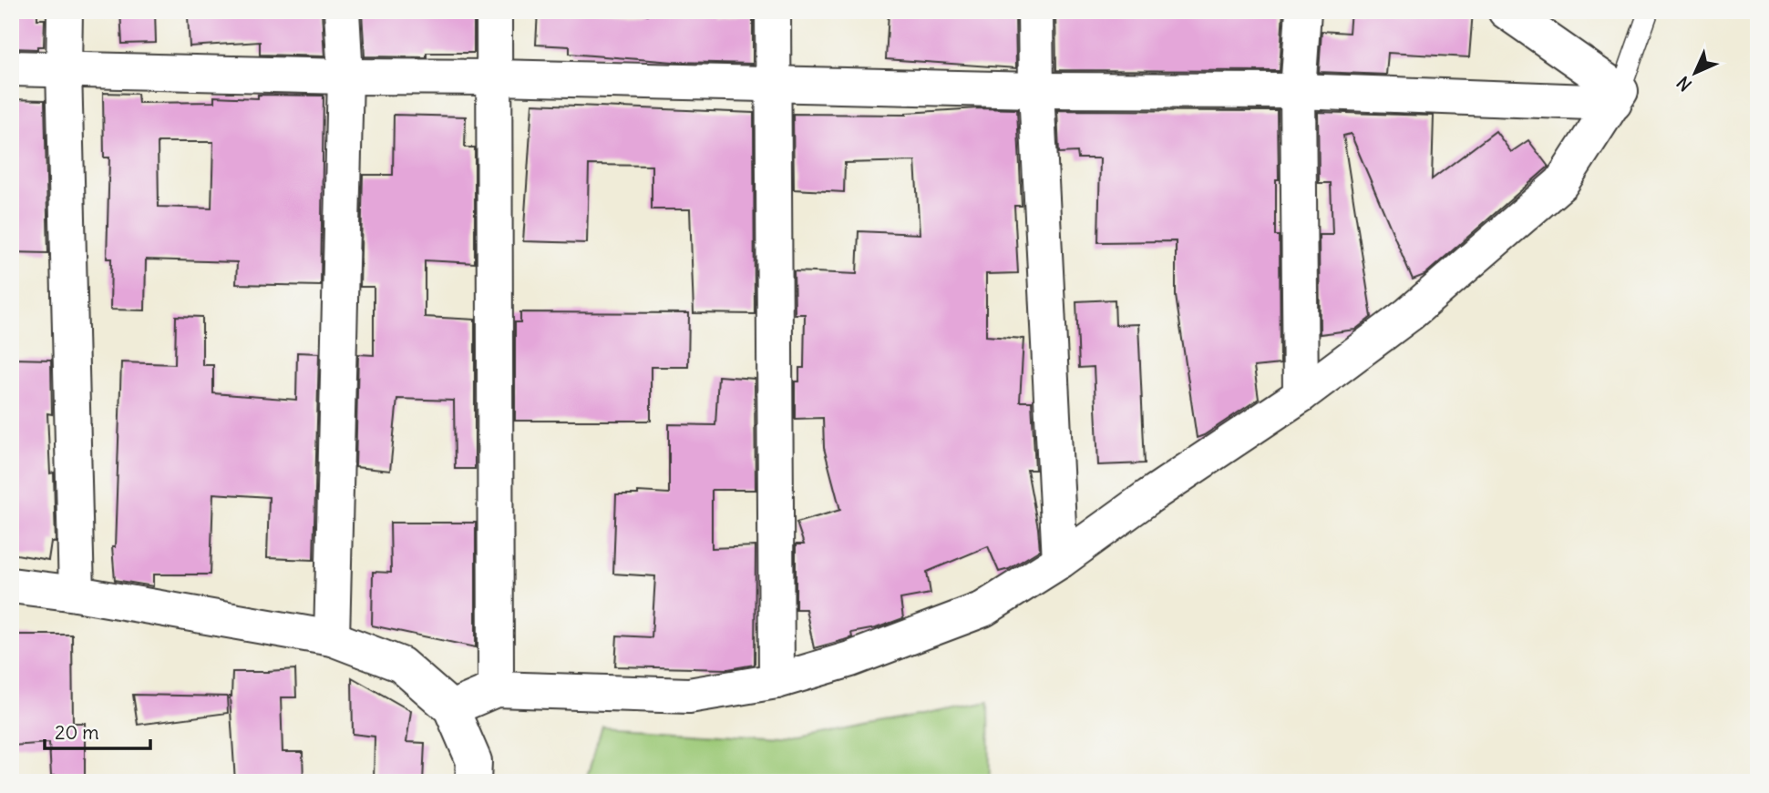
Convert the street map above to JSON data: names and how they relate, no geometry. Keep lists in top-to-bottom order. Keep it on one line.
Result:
{"scale_bar":"20 m","north":"bottom left"}
